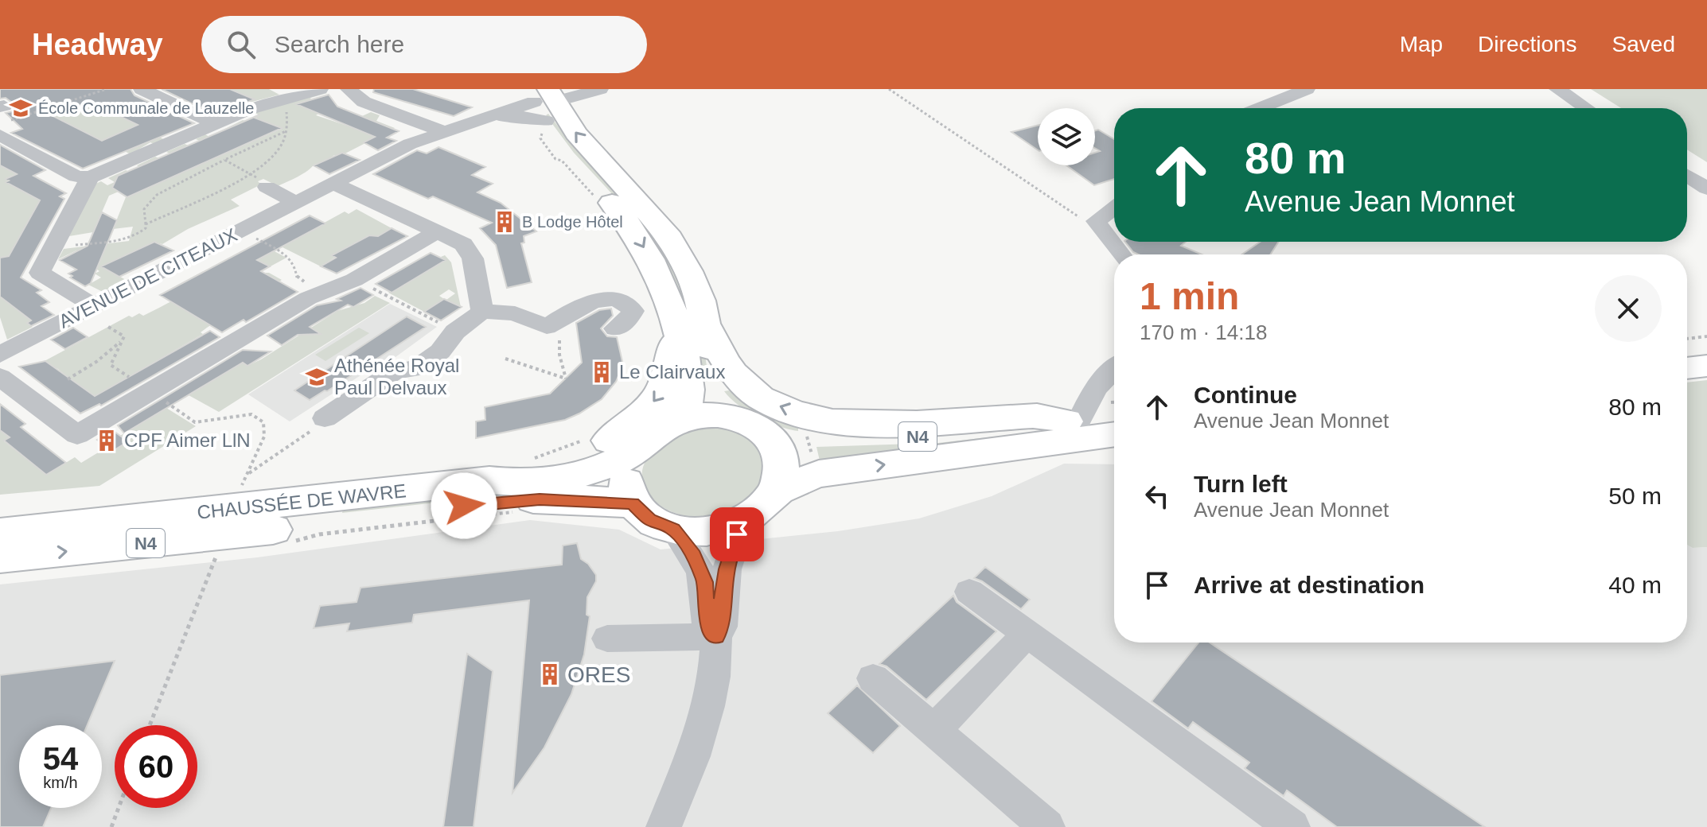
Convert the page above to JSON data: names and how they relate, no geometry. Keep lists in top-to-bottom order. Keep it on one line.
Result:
{"streets":{"main road":["N4","CHAUSSÉE DE WAVRE"],"street":["AVENUE DE CITEAUX"]},"crossings":[["N4","CHAUSSÉE DE WAVRE"]],"places":{"school or university":["École Communale de Lauzelle","Athénée Royal Paul Delvaux"],"building":["B Lodge Hôtel","Le Clairvaux","CPF Aimer LlN","ORES"]},"page":{"header":"Headway","search":"Search here","nav":["Map","Directions","Saved"],"turn":["80 m","Avenue Jean Monnet"],"heading":["1 min","170 m · 14:18"],"list":[{"name":"Continue","note":"Avenue Jean Monnet","value":"80 m"},{"name":"Turn left","note":"Avenue Jean Monnet","value":"50 m"},{"name":"Arrive at destination","value":"40 m"}],"speed":"54 km/h","limit":"60"}}
